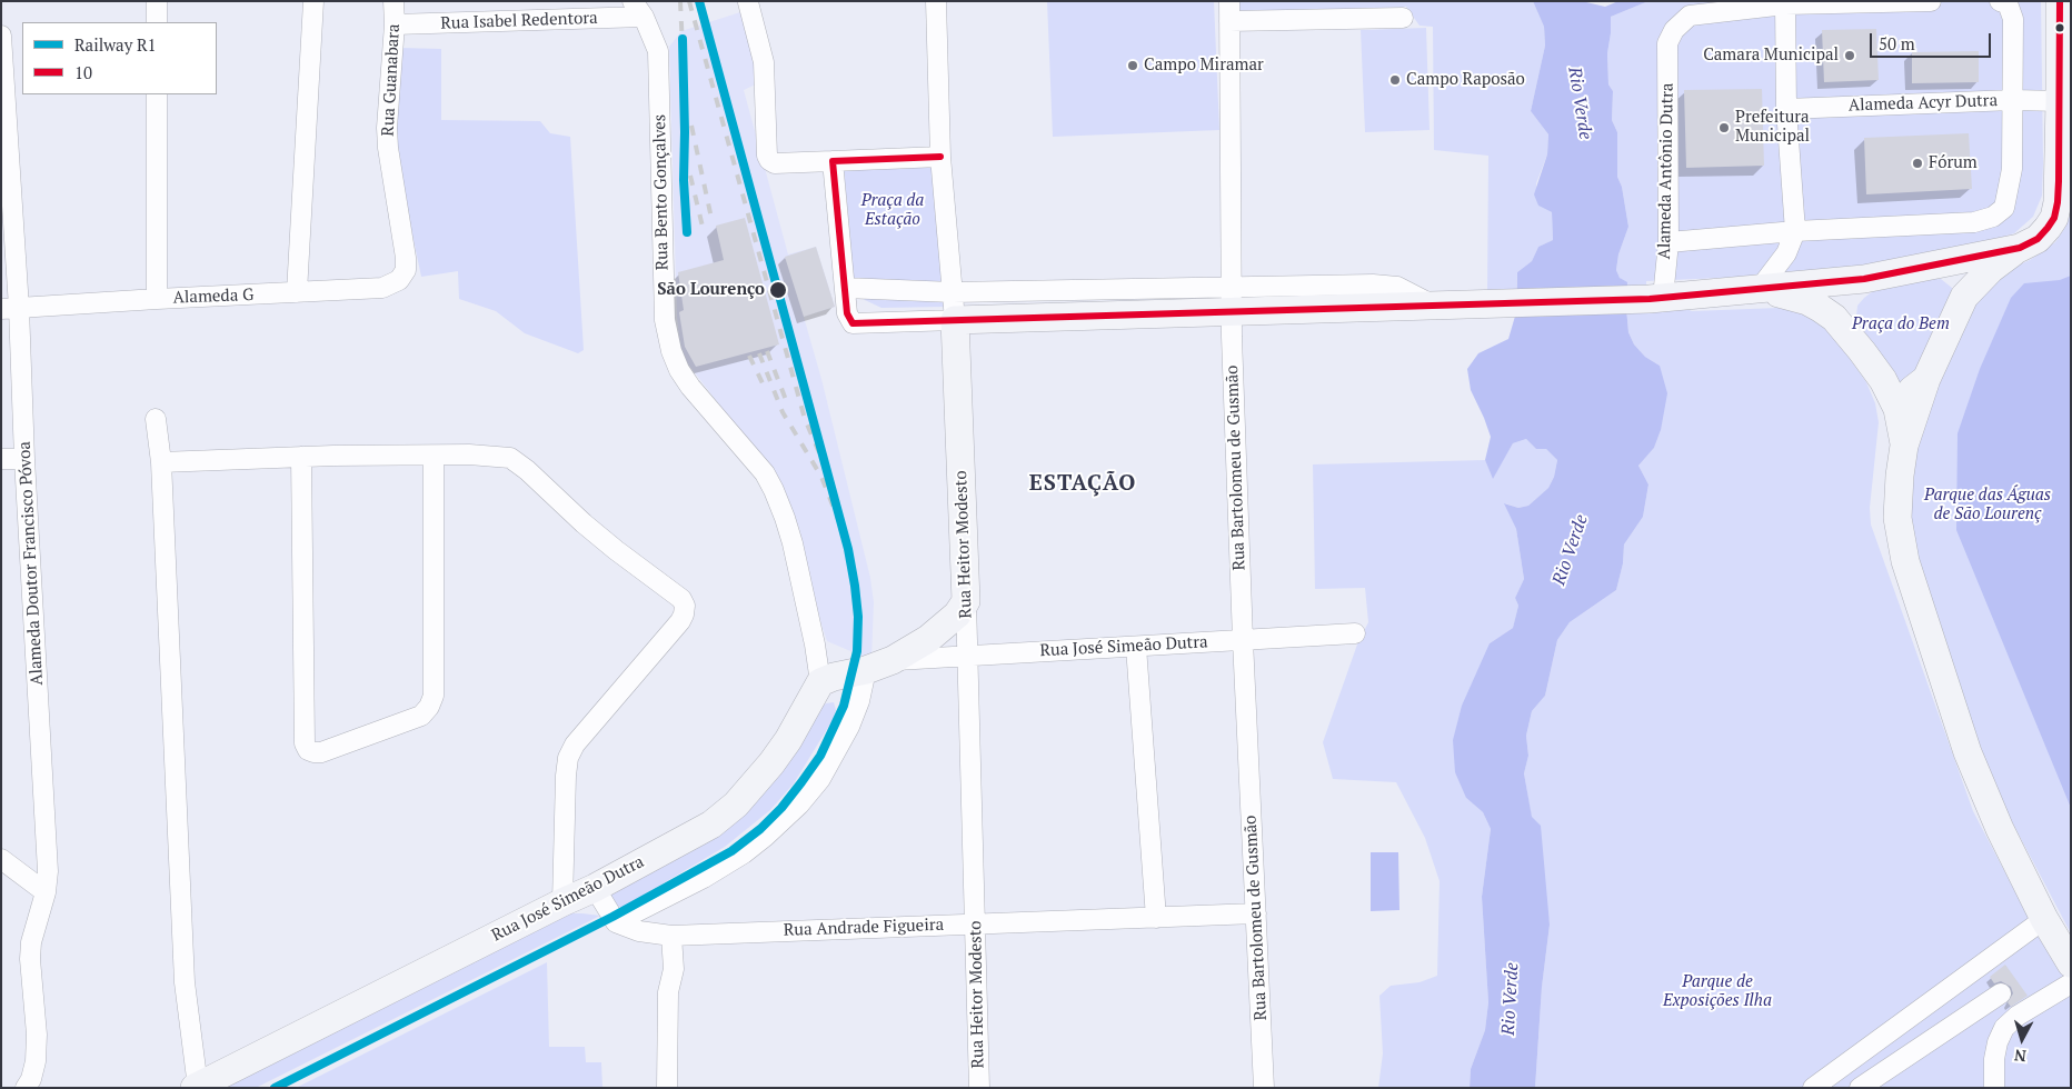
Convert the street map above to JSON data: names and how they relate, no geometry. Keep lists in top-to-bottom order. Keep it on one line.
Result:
{"streets":{"main road":["Rua Heitor Modesto","Rua José Simeão Dutra"],"street":["Rua Isabel Redentora","Rua Guanabara","Alameda Acyr Dutra","Alameda Antônio Dutra","Rua Bento Gonçalves","Alameda G","Rua Bartolomeu de Gusmão","Alameda Doutor Francisco Póvoa","Rua Andrade Figueira"]},"crossings":[["Rua Isabel Redentora","Rua Guanabara"],["Rua Isabel Redentora","Rua Bento Gonçalves"],["Rua Guanabara","Alameda G"],["Rua Bento Gonçalves","Rua José Simeão Dutra"],["Alameda G","Alameda Doutor Francisco Póvoa"],["Rua Bartolomeu de Gusmão","Rua José Simeão Dutra"],["Rua Bartolomeu de Gusmão","Rua Andrade Figueira"],["Rua Heitor Modesto","Rua José Simeão Dutra"],["Rua Heitor Modesto","Rua Andrade Figueira"]],"districts":["ESTAÇÃO"],"water":["Rio Verde"],"parks":["Praça da Estação","Praça do Bem","Parque das Águas de São Lourenç","Parque de Exposições Ilha"],"places":["Camara Municipal","Campo Miramar","Campo Raposão","Prefeitura Municipal","Fórum","São Lourenço"],"lines":["rail line R1","transit line 10"],"legend":["Railway R1","10"],"scale_bar":"50 m","north":"bottom"}
